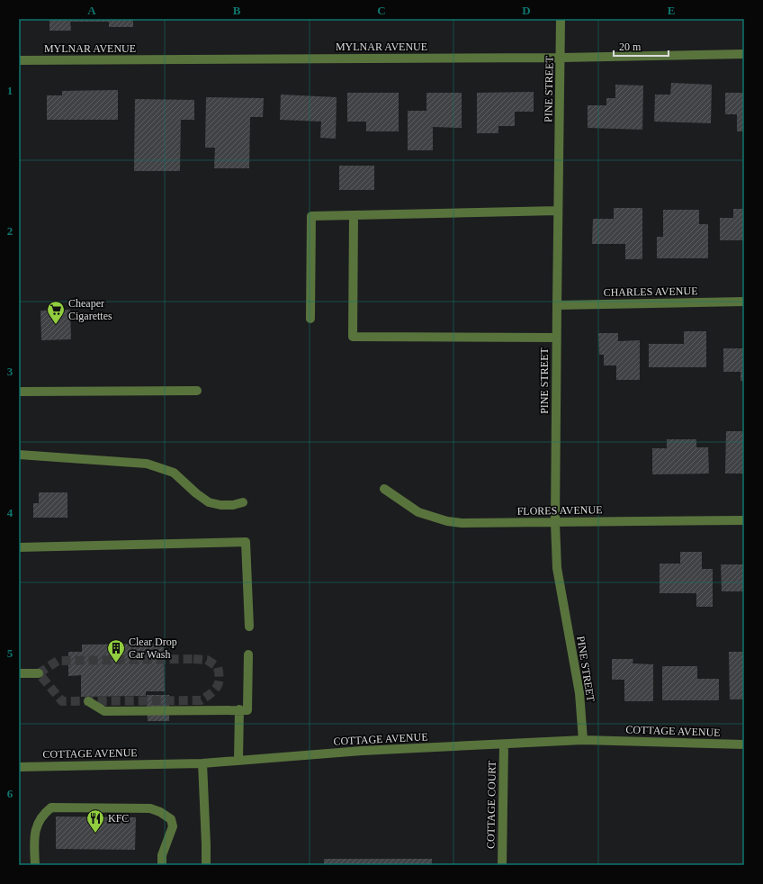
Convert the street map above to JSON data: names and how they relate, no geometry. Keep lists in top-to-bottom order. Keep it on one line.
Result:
{"streets":{"street":["MYLNAR AVENUE","PINE STREET","CHARLES AVENUE","FLORES AVENUE","COTTAGE AVENUE","COTTAGE COURT"]},"crossings":[["MYLNAR AVENUE","PINE STREET"],["PINE STREET","CHARLES AVENUE"],["PINE STREET","FLORES AVENUE"],["PINE STREET","COTTAGE AVENUE"],["COTTAGE AVENUE","COTTAGE COURT"]],"places":{"supermarket":["Cheaper Cigarettes"],"building":["Clear Drop Car Wash"],"restaurant":["KFC"]},"scale_bar":"20 m","grid":{"columns":["A","B","C","D","E"],"rows":["1","2","3","4","5","6"]}}
